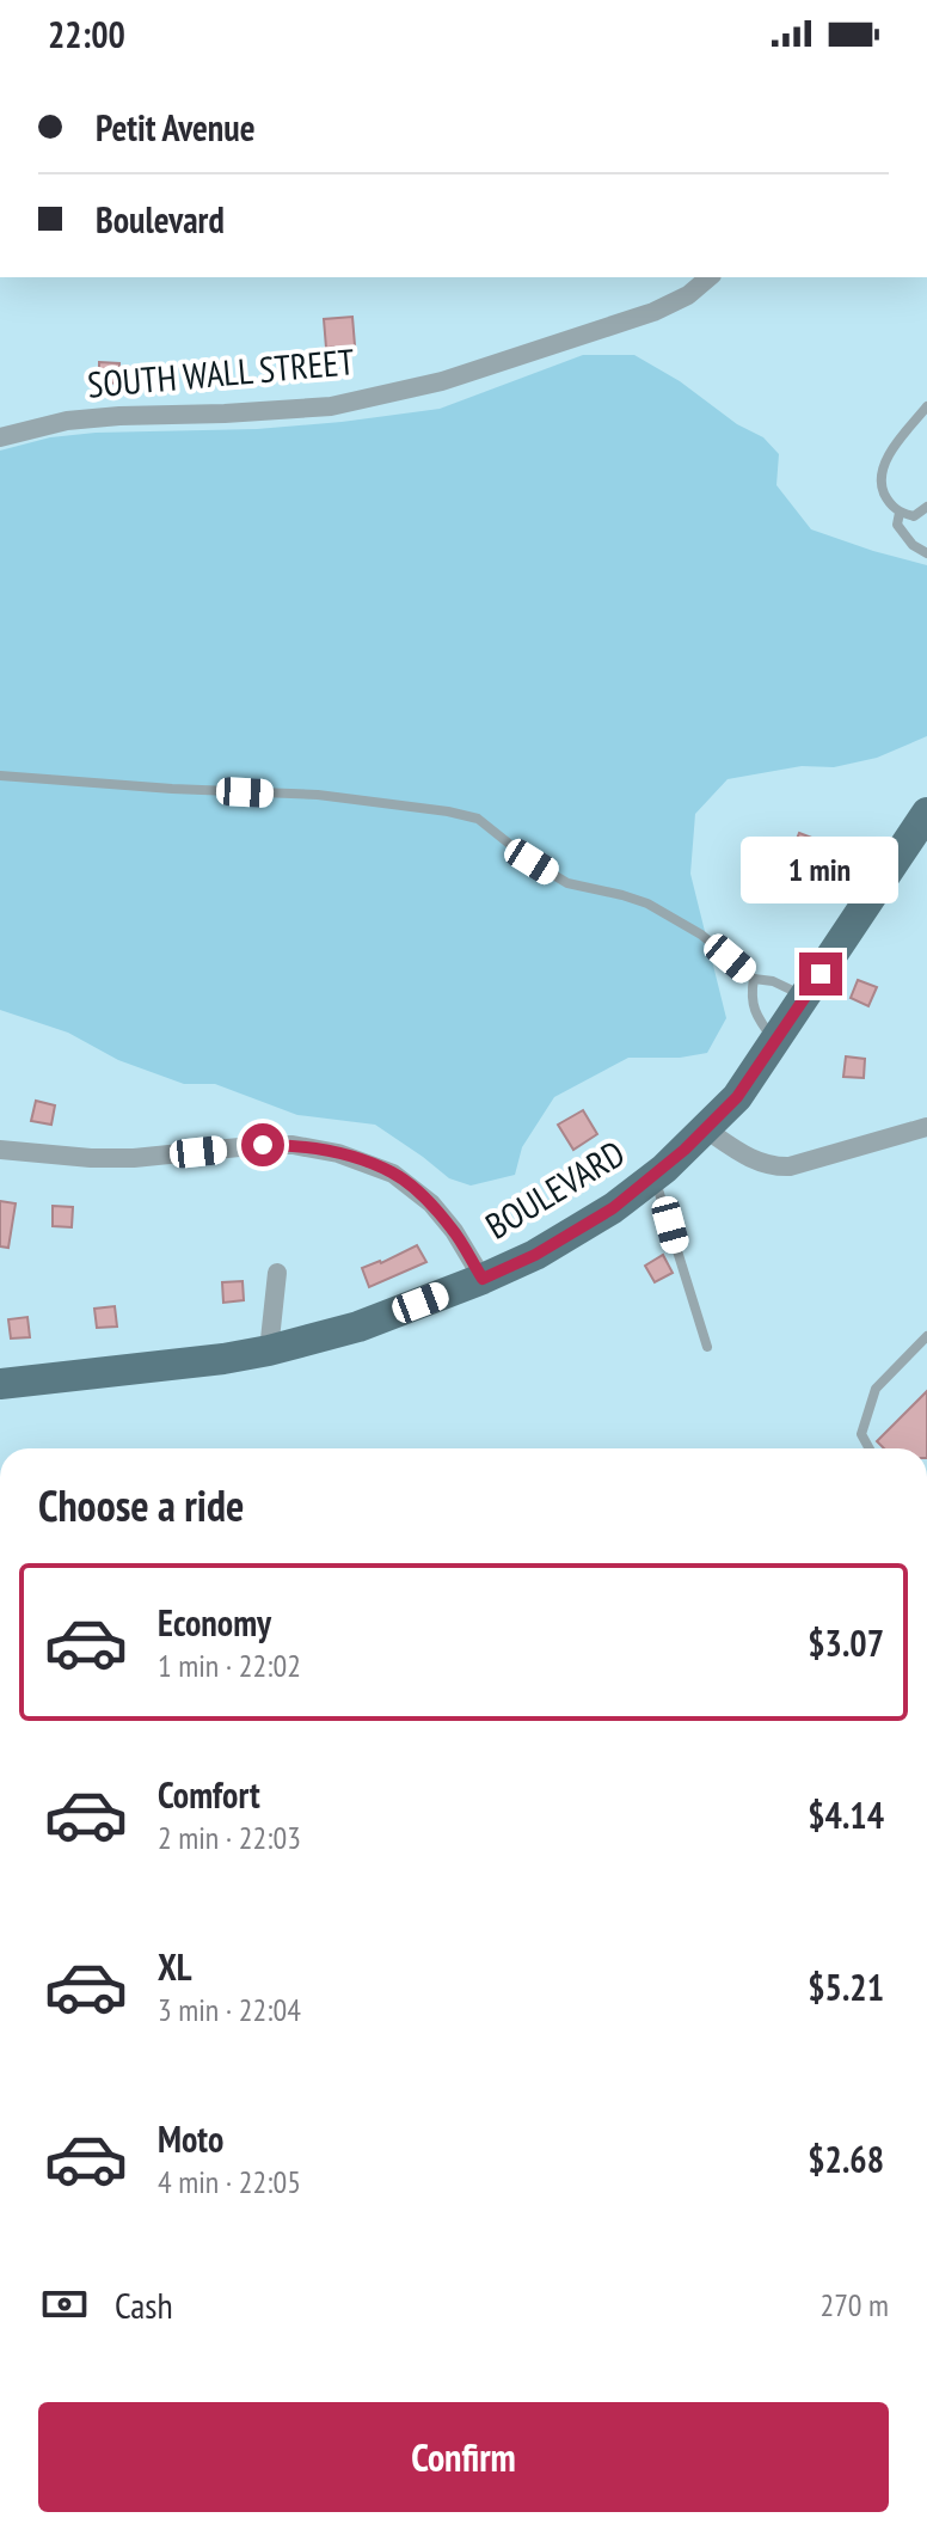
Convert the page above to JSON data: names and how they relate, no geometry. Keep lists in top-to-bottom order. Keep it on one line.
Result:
{"streets":{"main road":["BOULEVARD"],"street":["SOUTH WALL STREET"]},"page":{"status":"22:00","banner":["Petit Avenue","Boulevard"],"bubble":"1 min","heading":"Choose a ride","list":[{"name":"Economy","note":"1 min · 22:02","value":"$3.07"},{"name":"Comfort","note":"2 min · 22:03","value":"$4.14"},{"name":"XL","note":"3 min · 22:04","value":"$5.21"},{"name":"Moto","note":"4 min · 22:05","value":"$2.68"}],"pay":["Cash","270 m"],"buttons":"Confirm"}}
